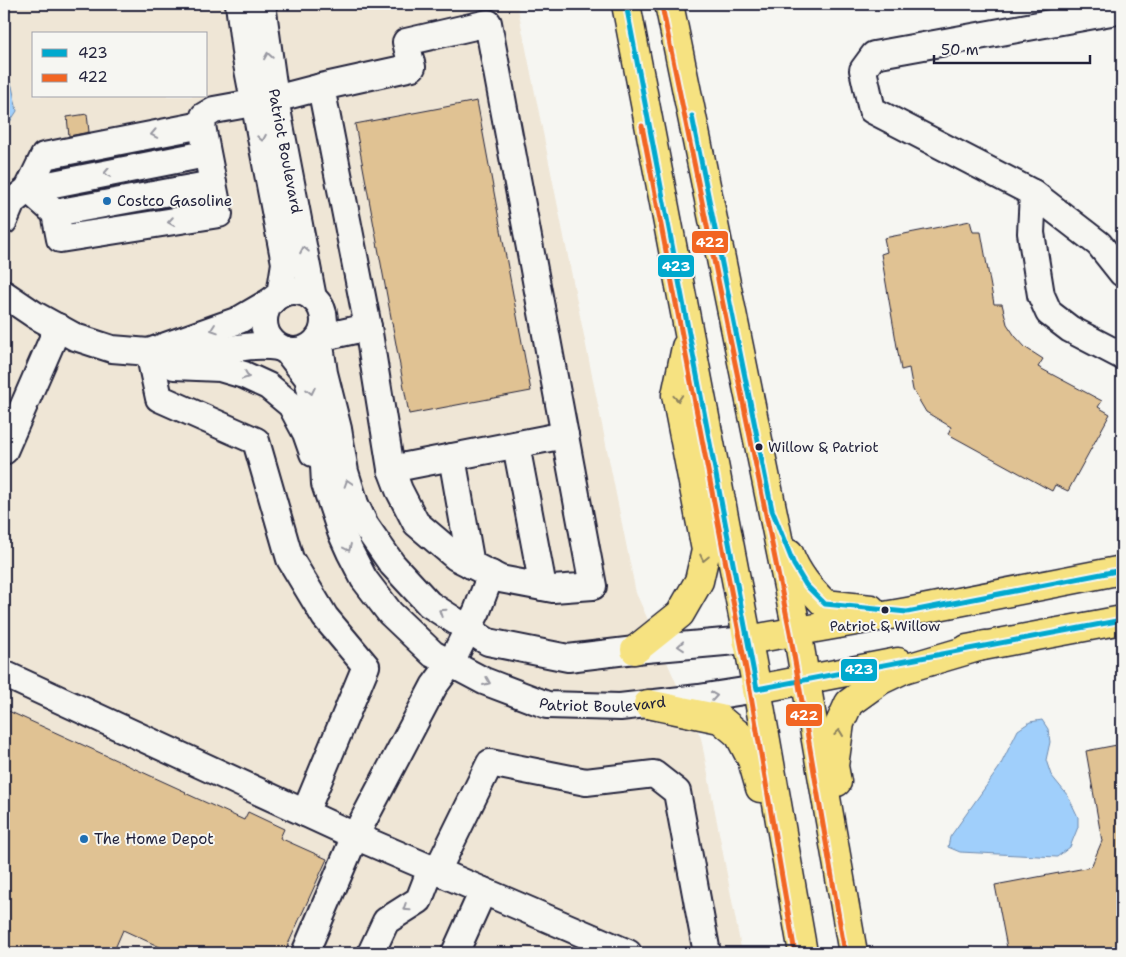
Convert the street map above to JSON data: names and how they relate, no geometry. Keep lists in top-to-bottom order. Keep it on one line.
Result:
{"streets":{"main road":["Patriot Boulevard"]},"places":["Costco Gasoline","Willow & Patriot","Patriot & Willow","The Home Depot"],"lines":["transit line 423","transit line 422"],"legend":["423","422"],"scale_bar":"50 m"}
